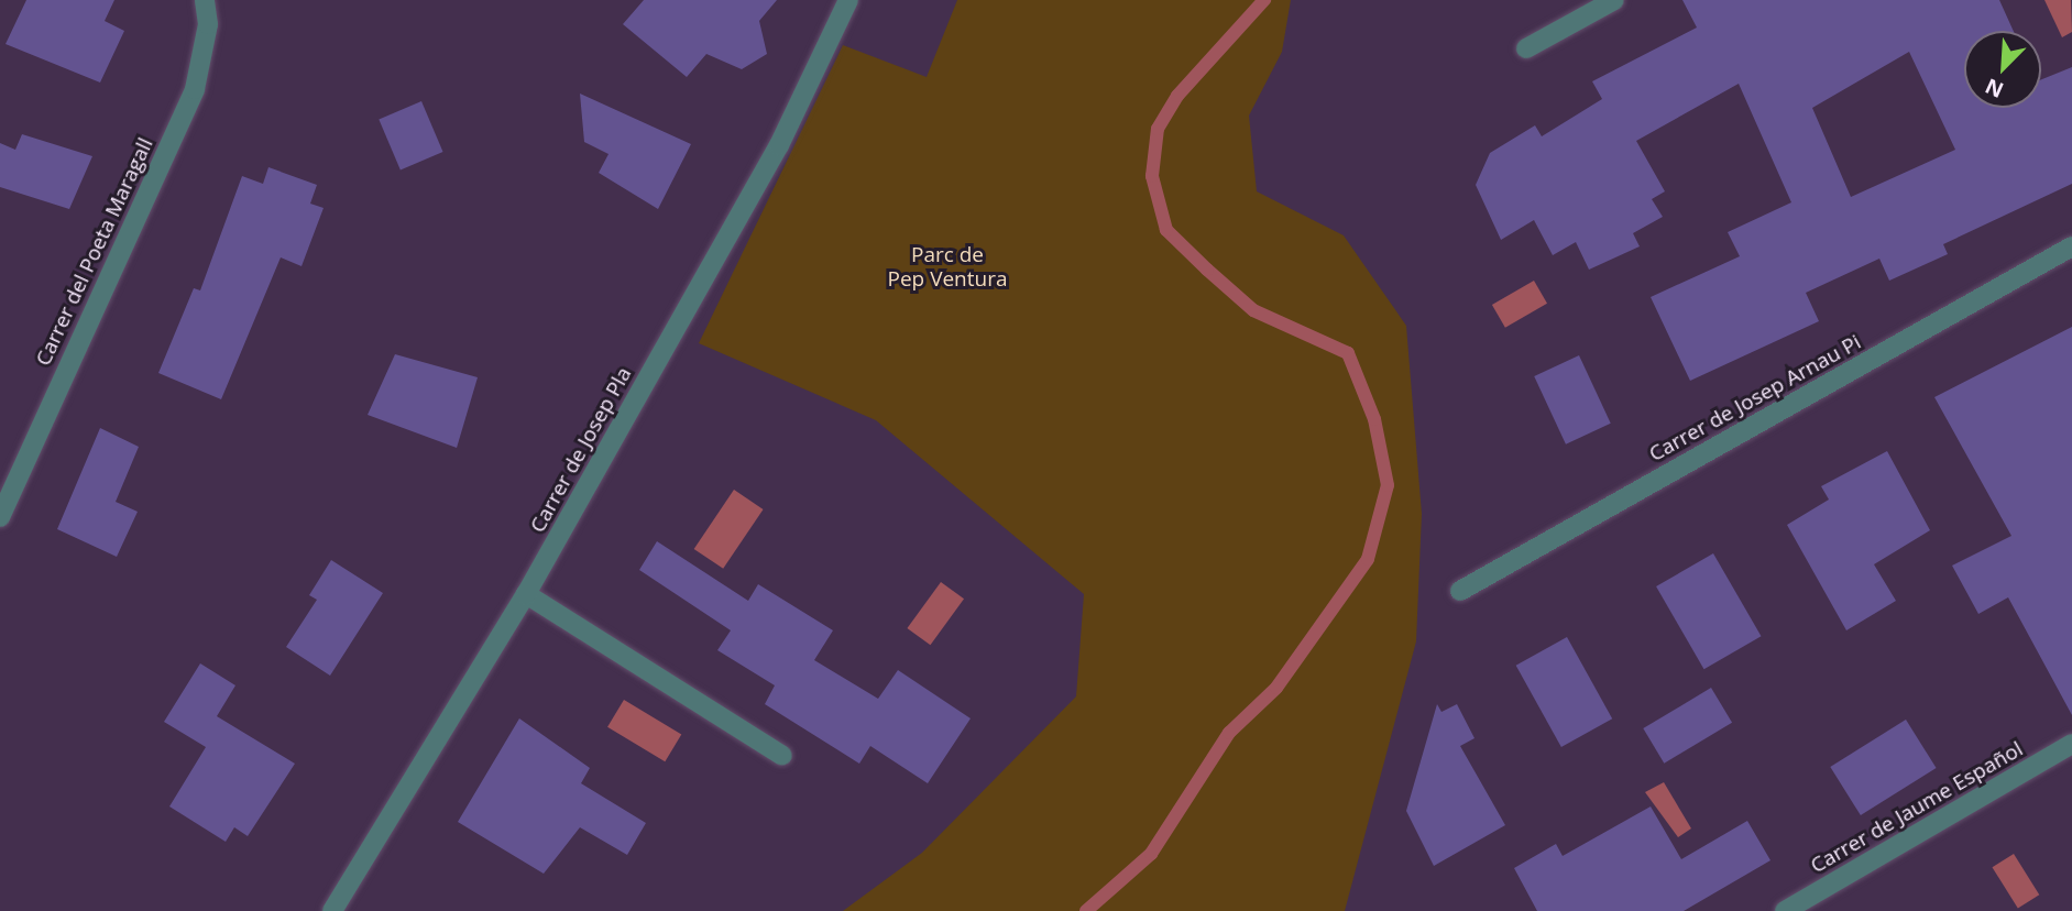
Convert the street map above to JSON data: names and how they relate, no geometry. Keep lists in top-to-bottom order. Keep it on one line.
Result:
{"streets":{"street":["Carrer del Poeta Maragall","Carrer de Josep Arnau Pi","Carrer de Josep Pla","Carrer de Jaume Español"]},"parks":["Parc de Pep Ventura"],"north":"bottom left"}
